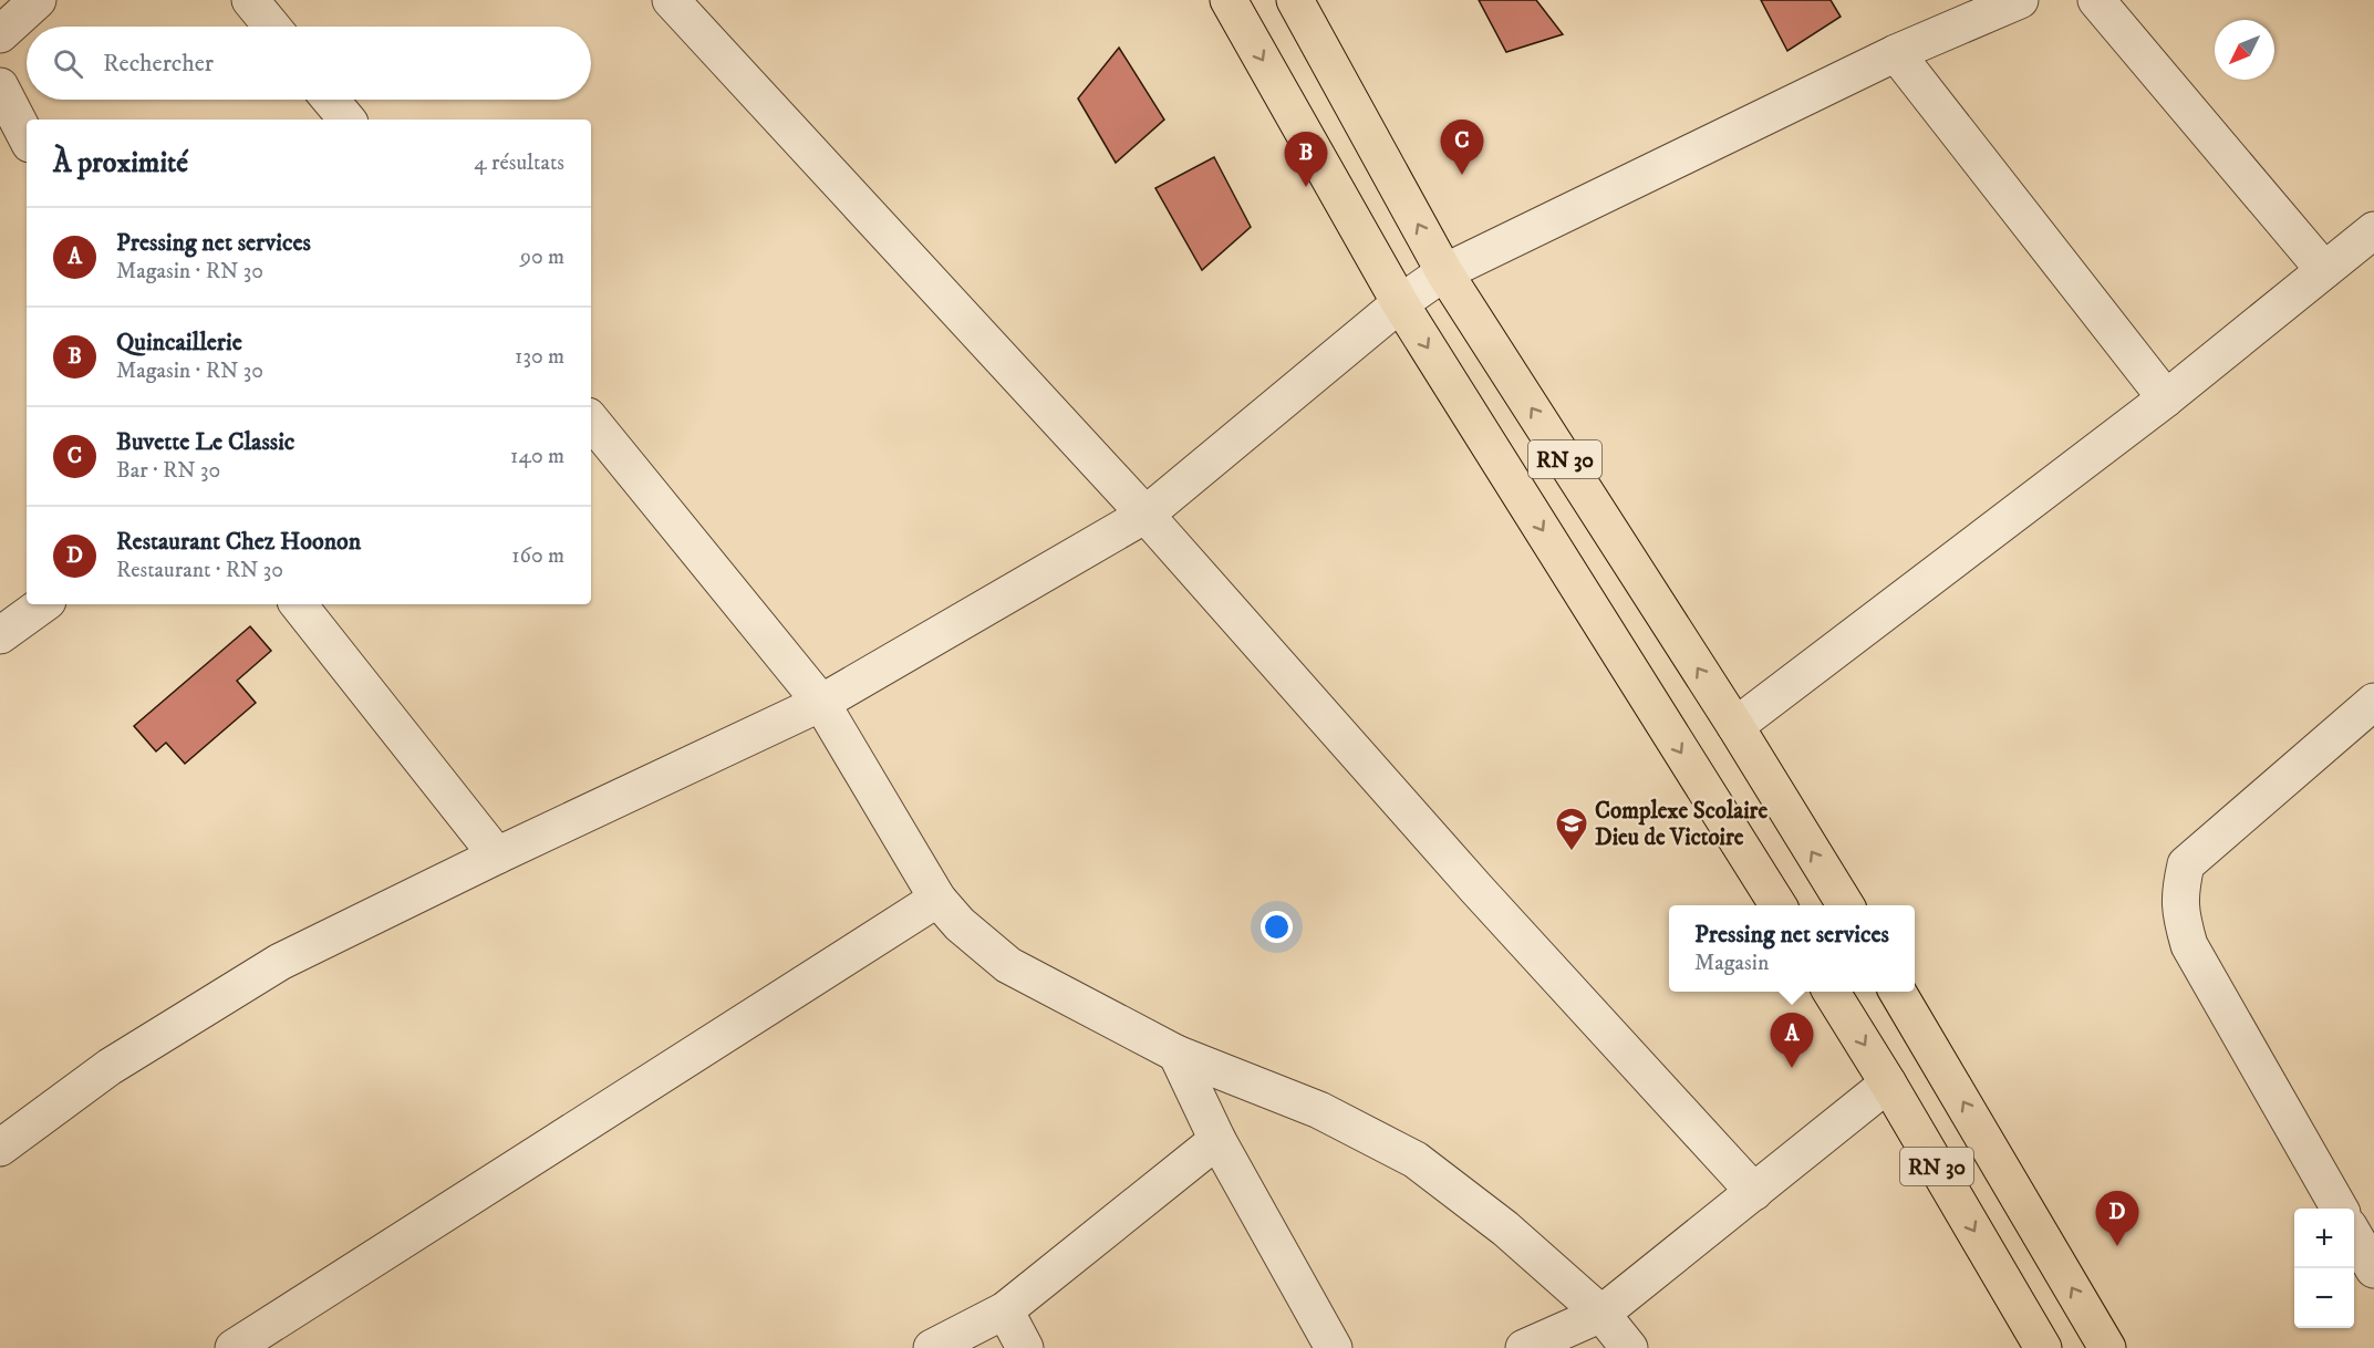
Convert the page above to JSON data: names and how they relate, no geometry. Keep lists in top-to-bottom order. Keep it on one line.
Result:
{"streets":{"main road":["RN 30"]},"places":{"school or university":["Complexe Scolaire Dieu de Victoire"]},"north":"bottom left","page":{"search":"Rechercher","pins":["C","B","A","D"],"heading":["À proximité","4 résultats"],"list":[{"mark":"A","name":"Pressing net services","note":"Magasin · RN 30","value":"90 m"},{"mark":"B","name":"Quincaillerie","note":"Magasin · RN 30","value":"130 m"},{"mark":"C","name":"Buvette Le Classic","note":"Bar · RN 30","value":"140 m"},{"mark":"D","name":"Restaurant Chez Hoonon","note":"Restaurant · RN 30","value":"160 m"}],"popup":["Pressing net services","Magasin"],"map_buttons":["+","−"]}}
